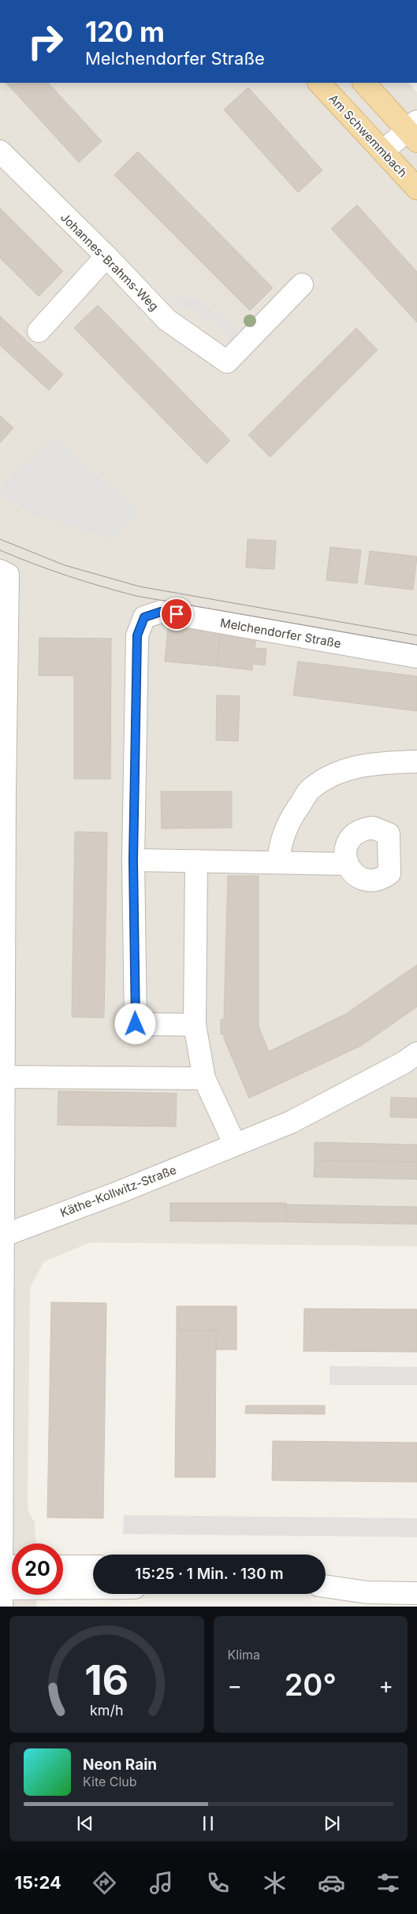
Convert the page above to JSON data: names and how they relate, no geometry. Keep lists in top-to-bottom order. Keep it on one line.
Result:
{"streets":{"main road":["Am Schwemmbach"],"street":["Johannes-Brahms-Weg","Melchendorfer Straße","Käthe-Kollwitz-Straße"]},"page":{"turn":["120 m","Melchendorfer Straße"],"limit":"20","trip":"15:25 · 1 Min. · 130 m","tile":"Klima","heat":["−","20°","+"],"song":["Neon Rain","Kite Club"],"tabs":"15:24","gauge":["16","km/h"]}}
